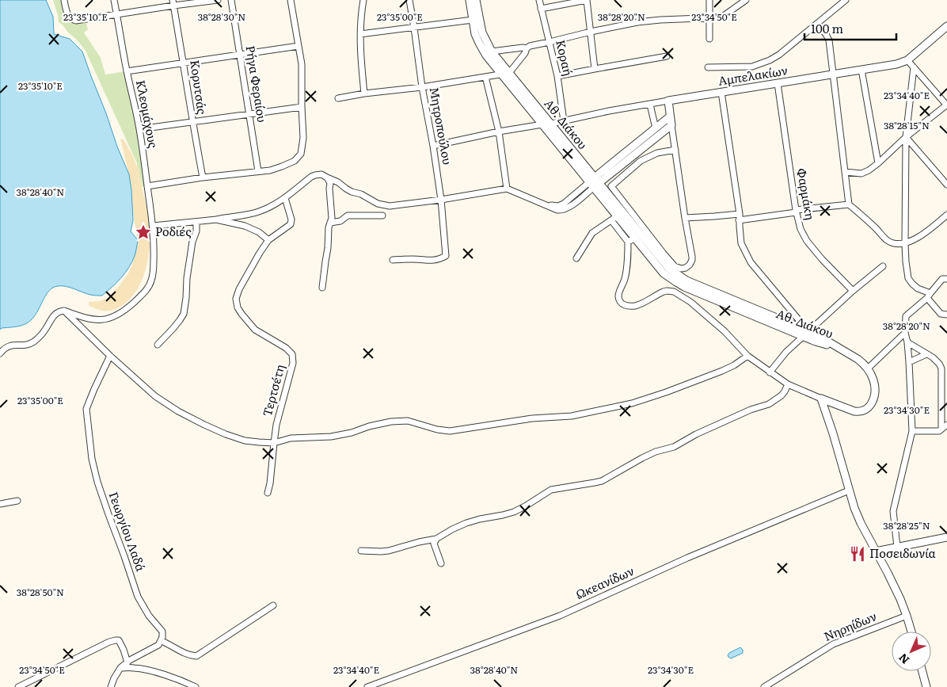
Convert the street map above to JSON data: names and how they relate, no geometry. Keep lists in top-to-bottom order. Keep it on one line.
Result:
{"streets":{"street":["Κοραή","Αμπελακίων","Ρήγα Φεραίου","Κορυτσάς","Κλεομάχους","Αθ. Διάκου","Μητροπούλου","Φαρμάκη","Τερτσέτη","Γεωργίου Λαδά","Ωκεανίδων","Νηρηίδων"]},"crossings":[["Κοραή","Αμπελακίων"],["Αμπελακίων","Αθ. Διάκου"],["Αμπελακίων","Φαρμάκη"]],"places":{"place":["Ροδιές"],"restaurant":["Ποσειδωνία"]},"scale_bar":"100 m","north":"bottom left","coordinates":["38°28'30\"N","23°35'00\"E","38°28'20\"N","23°34'50\"E","23°35'10\"E","23°34'40\"E","38°28'15\"N","38°28'40\"N","23°34'30\"E","38°28'25\"N","38°28'50\"N"]}
